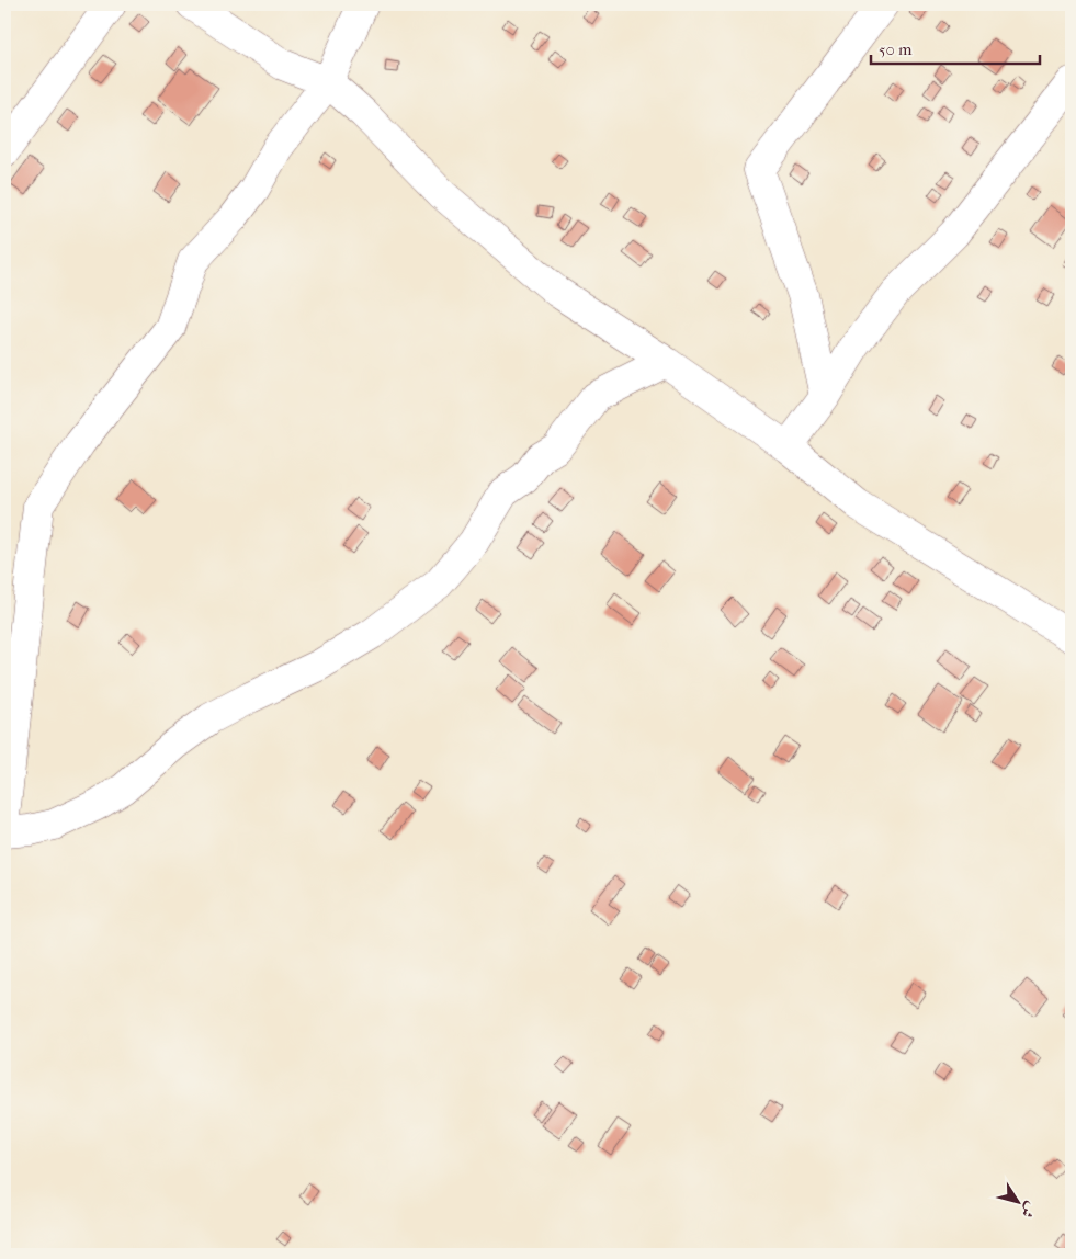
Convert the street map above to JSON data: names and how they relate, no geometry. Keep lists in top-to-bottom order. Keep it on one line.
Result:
{"scale_bar":"50 m","north":"bottom right"}
